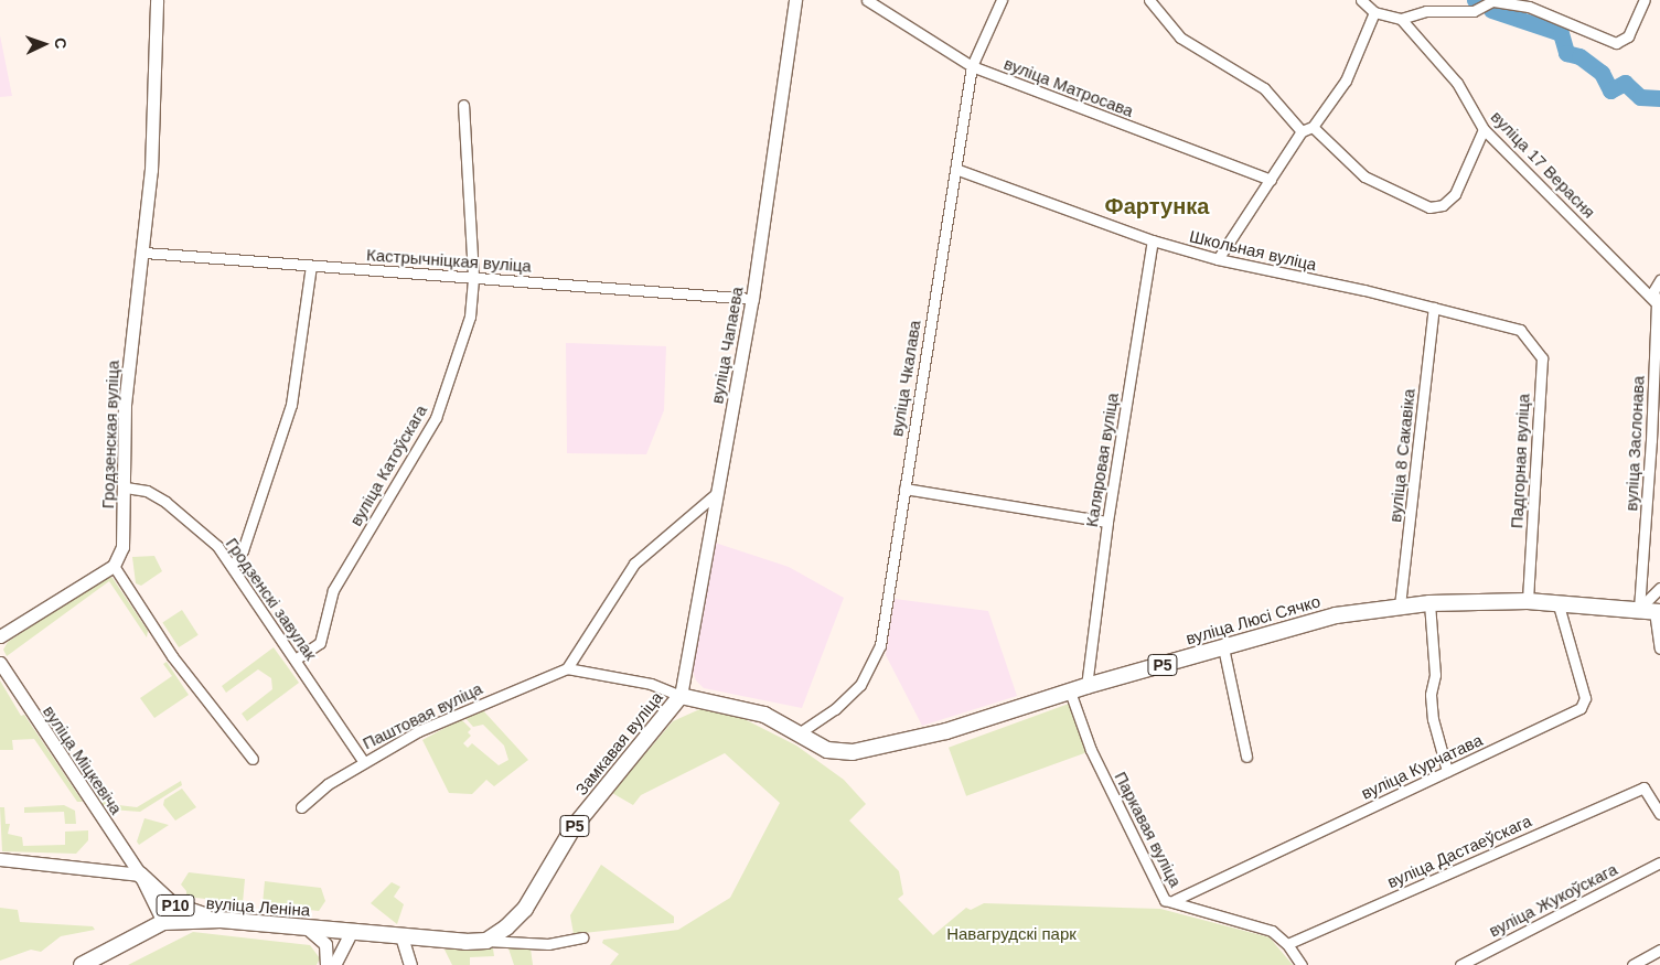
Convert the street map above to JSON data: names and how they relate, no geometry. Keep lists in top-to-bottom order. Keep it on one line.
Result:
{"streets":{"main road":["вуліца Люсі Сячко","Р5","Замкавая вуліца","Р10","вуліца Леніна"],"street":["вуліца Матросава","вуліца 17 Верасня","Школьная вуліца","Кастрычніцкая вуліца","вуліца Чапаева","вуліца Чкалава","Гродзенская вуліца","вуліца Заслонава","вуліца 8 Сакавіка","Каляровая вуліца","Падгорная вуліца","вуліца Катоўскага","Гродзенскі завулак","Паштовая вуліца","вуліца Міцкевіча","вуліца Курчатава","Паркавая вуліца","вуліца Дастаеўскага","вуліца Жукоўскага"]},"crossings":[["вуліца Матросава","вуліца Чкалава"],["вуліца 17 Верасня","вуліца Заслонава"],["Школьная вуліца","вуліца Чкалава"],["Школьная вуліца","вуліца 8 Сакавіка"],["Школьная вуліца","Каляровая вуліца"],["Школьная вуліца","Падгорная вуліца"],["Кастрычніцкая вуліца","вуліца Чапаева"],["Кастрычніцкая вуліца","Гродзенская вуліца"],["Кастрычніцкая вуліца","вуліца Катоўскага"],["вуліца Чапаева","вуліца Люсі Сячко"],["вуліца Чапаева","Замкавая вуліца"],["вуліца Чкалава","вуліца Люсі Сячко"],["Гродзенская вуліца","Гродзенскі завулак"],["вуліца Заслонава","вуліца Люсі Сячко"],["вуліца 8 Сакавіка","вуліца Люсі Сячко"],["Каляровая вуліца","вуліца Люсі Сячко"],["Падгорная вуліца","вуліца Люсі Сячко"],["вуліца Катоўскага","Гродзенскі завулак"],["Гродзенскі завулак","Паштовая вуліца"],["вуліца Люсі Сячко","Замкавая вуліца"],["вуліца Люсі Сячко","вуліца Курчатава"],["вуліца Люсі Сячко","Паркавая вуліца"],["вуліца Міцкевіча","Р10"],["вуліца Курчатава","Паркавая вуліца"],["Паркавая вуліца","вуліца Дастаеўскага"],["Р10","вуліца Леніна"]],"districts":["Фартунка"],"parks":["Навагрудскі парк"],"north":"right"}
